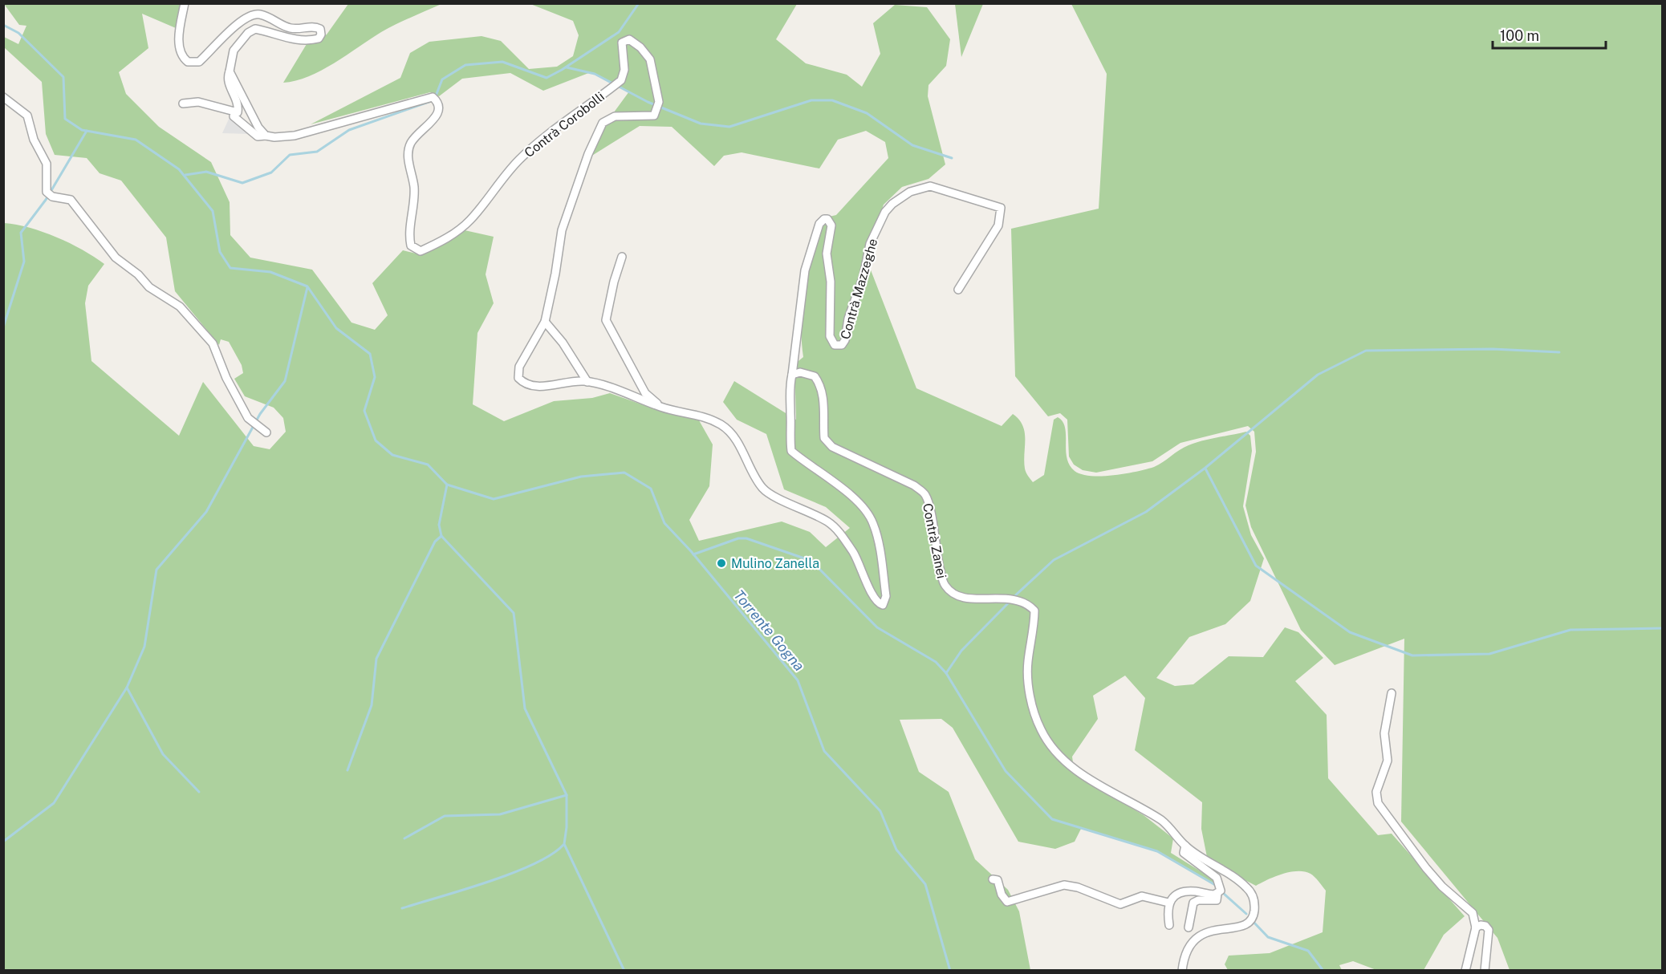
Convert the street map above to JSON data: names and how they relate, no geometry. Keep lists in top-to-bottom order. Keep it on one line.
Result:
{"streets":{"street":["Contrà Corobolli","Contrà Mazzeghe","Contrà Zanei"]},"crossings":[["Contrà Corobolli","Contrà Mazzeghe"],["Contrà Corobolli","Contrà Zanei"],["Contrà Mazzeghe","Contrà Zanei"]],"water":["Torrente Gogna"],"places":["Mulino Zanella"],"scale_bar":"100 m"}
